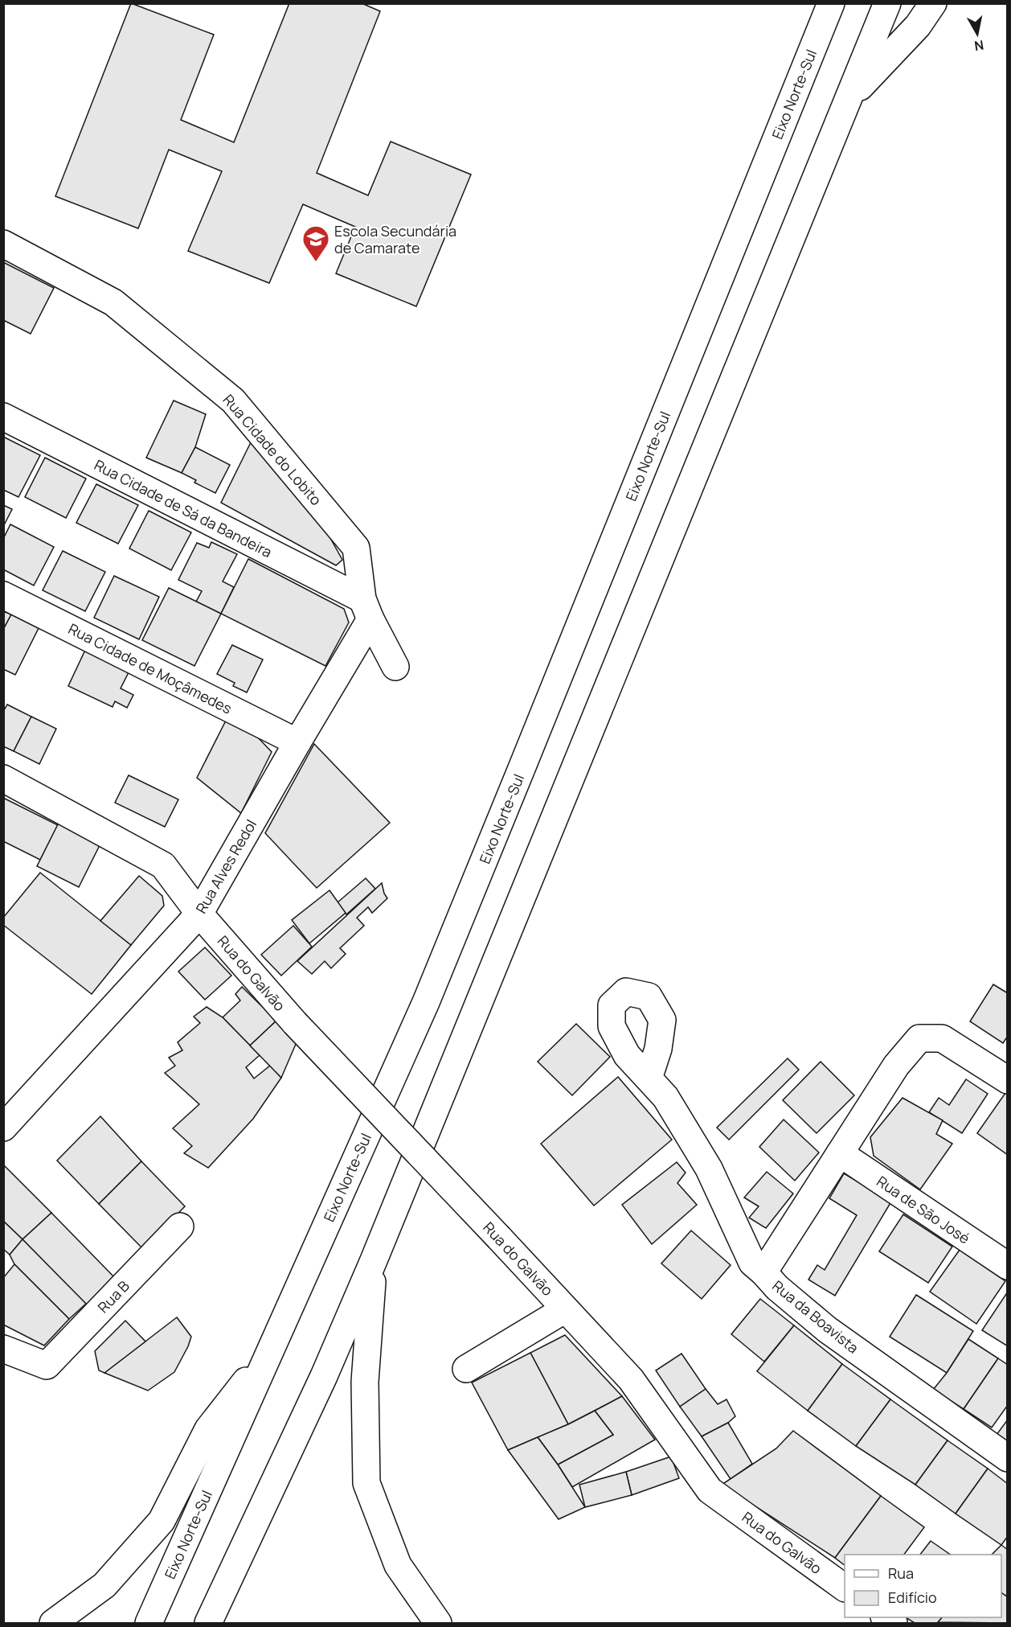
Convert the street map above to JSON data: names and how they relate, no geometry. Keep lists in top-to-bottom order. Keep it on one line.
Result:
{"streets":{"main road":["Eixo Norte-Sul","Rua Cidade do Lobito","Rua Cidade de Sá da Bandeira","Rua Cidade de Moçâmedes","Rua Alves Redol","Rua do Galvão","Rua de São José","Rua B","Rua da Boavista"]},"crossings":[["Rua Cidade do Lobito","Rua Cidade de Sá da Bandeira"],["Rua Cidade do Lobito","Rua Alves Redol"],["Rua Cidade de Sá da Bandeira","Rua Alves Redol"],["Rua Cidade de Moçâmedes","Rua Alves Redol"],["Rua Alves Redol","Rua do Galvão"]],"places":{"school or university":["Escola Secundária de Camarate"]},"legend":["Rua","Edifício"],"north":"bottom"}
